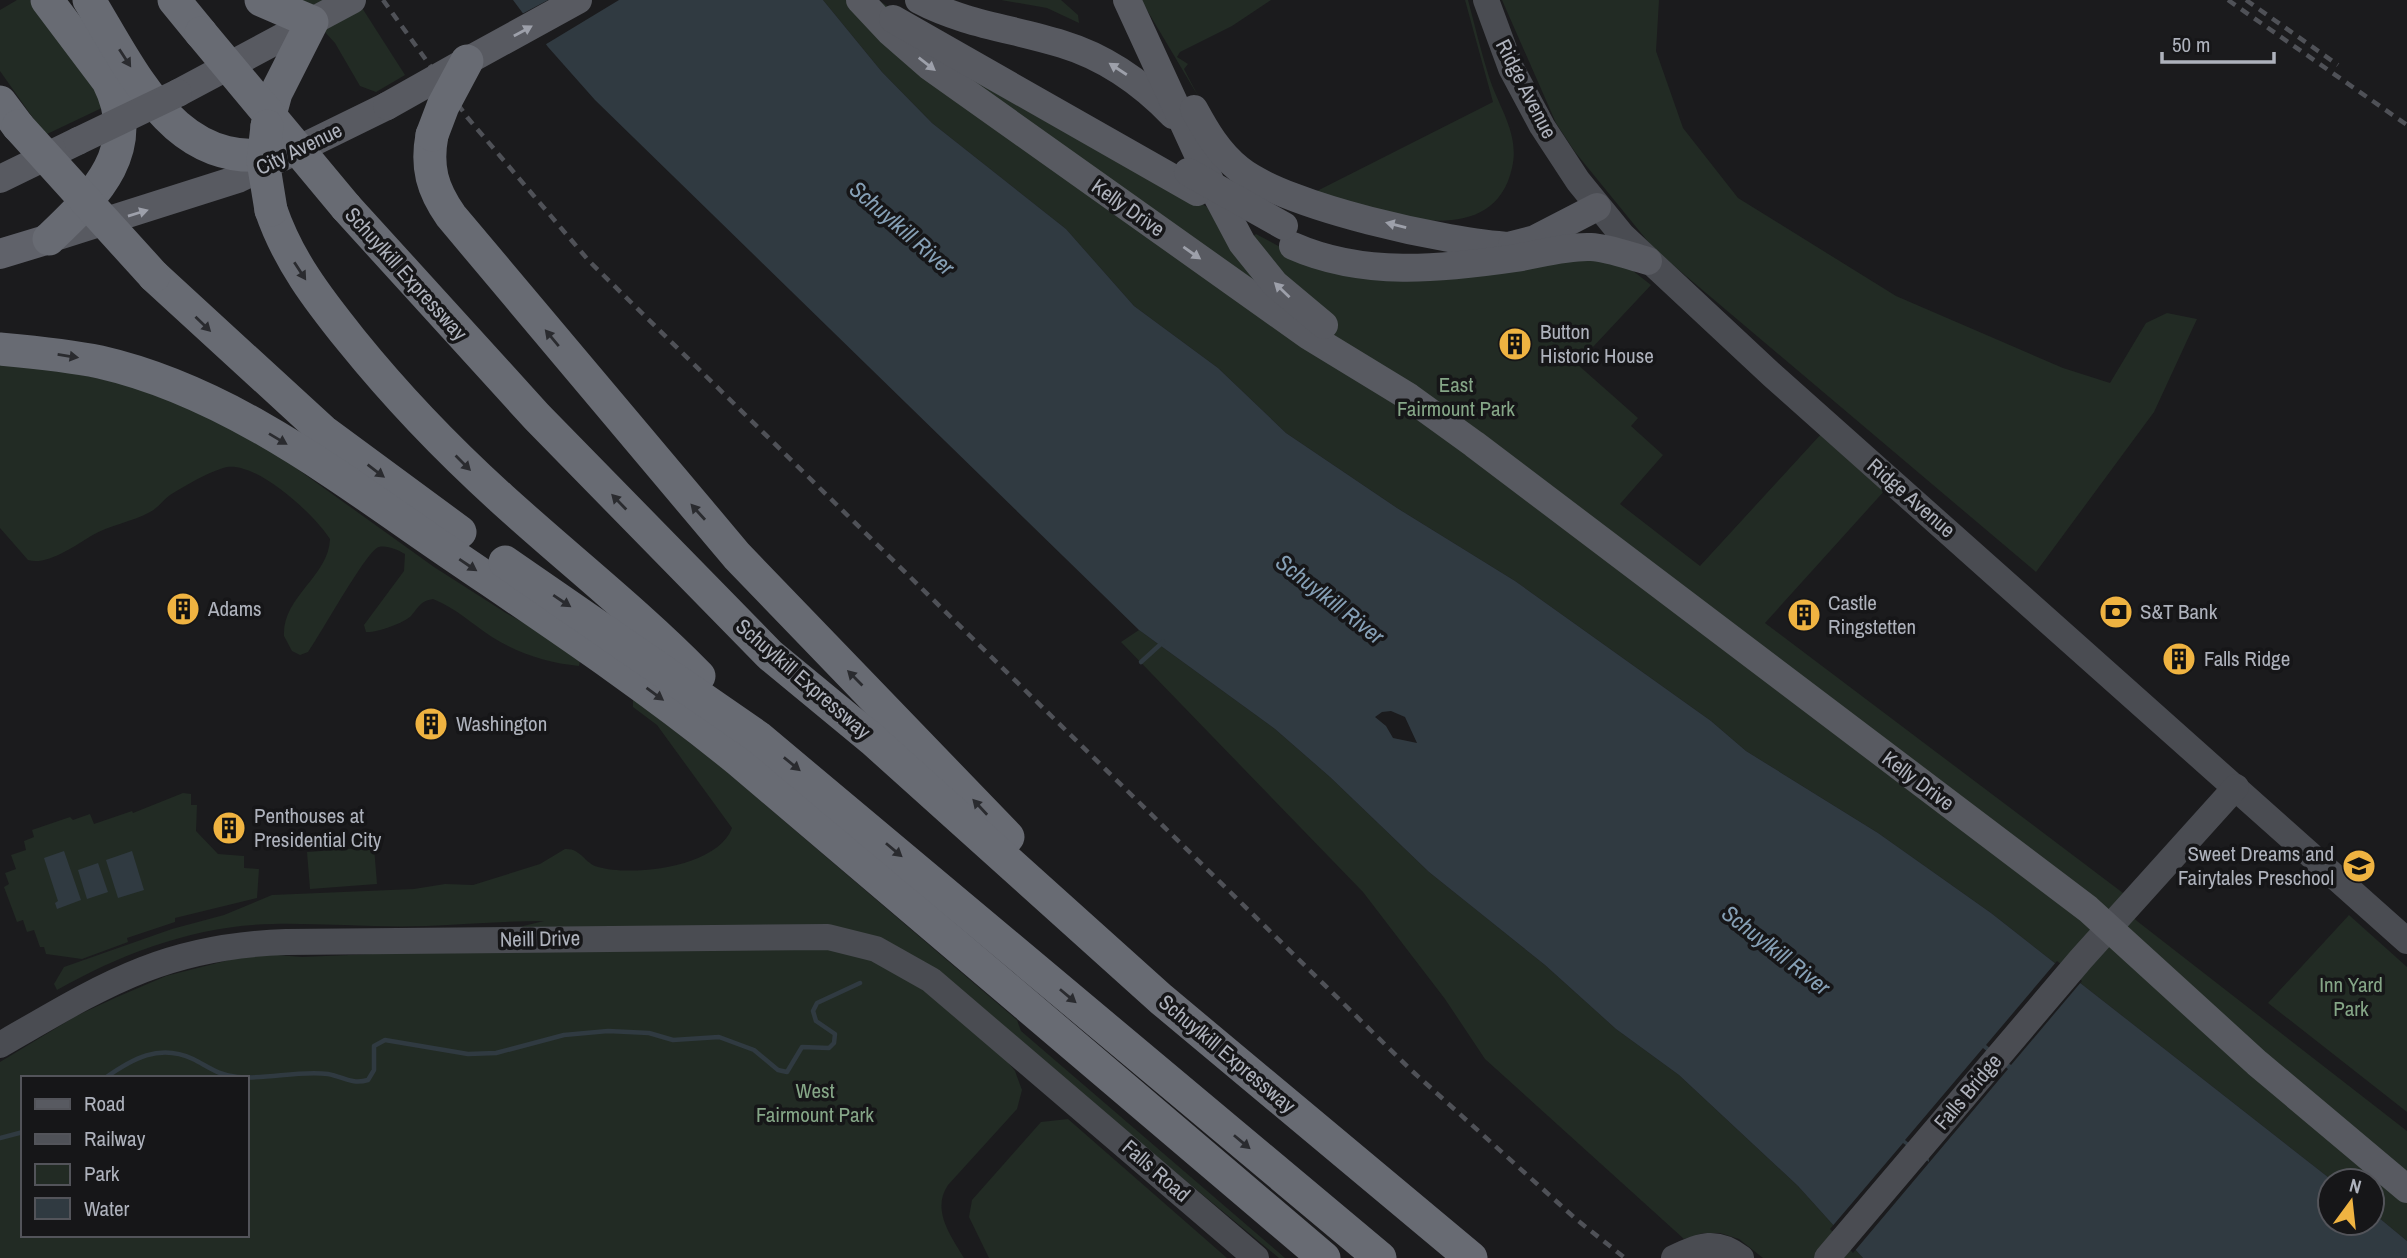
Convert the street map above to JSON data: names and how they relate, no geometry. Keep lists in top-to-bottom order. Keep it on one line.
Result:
{"streets":{"highway":["City Avenue","Schuylkill Expressway"],"main road":["Ridge Avenue","Kelly Drive","Neill Drive","Falls Bridge","Falls Road"]},"crossings":[["Ridge Avenue","Falls Bridge"],["Kelly Drive","Falls Bridge"],["Neill Drive","Falls Road"]],"water":["Schuylkill River"],"parks":["East Fairmount Park","Inn Yard Park","West Fairmount Park"],"places":{"building":["Button Historic House","Adams","Castle Ringstetten","Falls Ridge","Washington","Penthouses at Presidential City"],"bank":["S&T Bank"],"school or university":["Sweet Dreams and Fairytales Preschool"]},"legend":["Road","Railway","Park","Water"],"scale_bar":"50 m","north":"top"}
